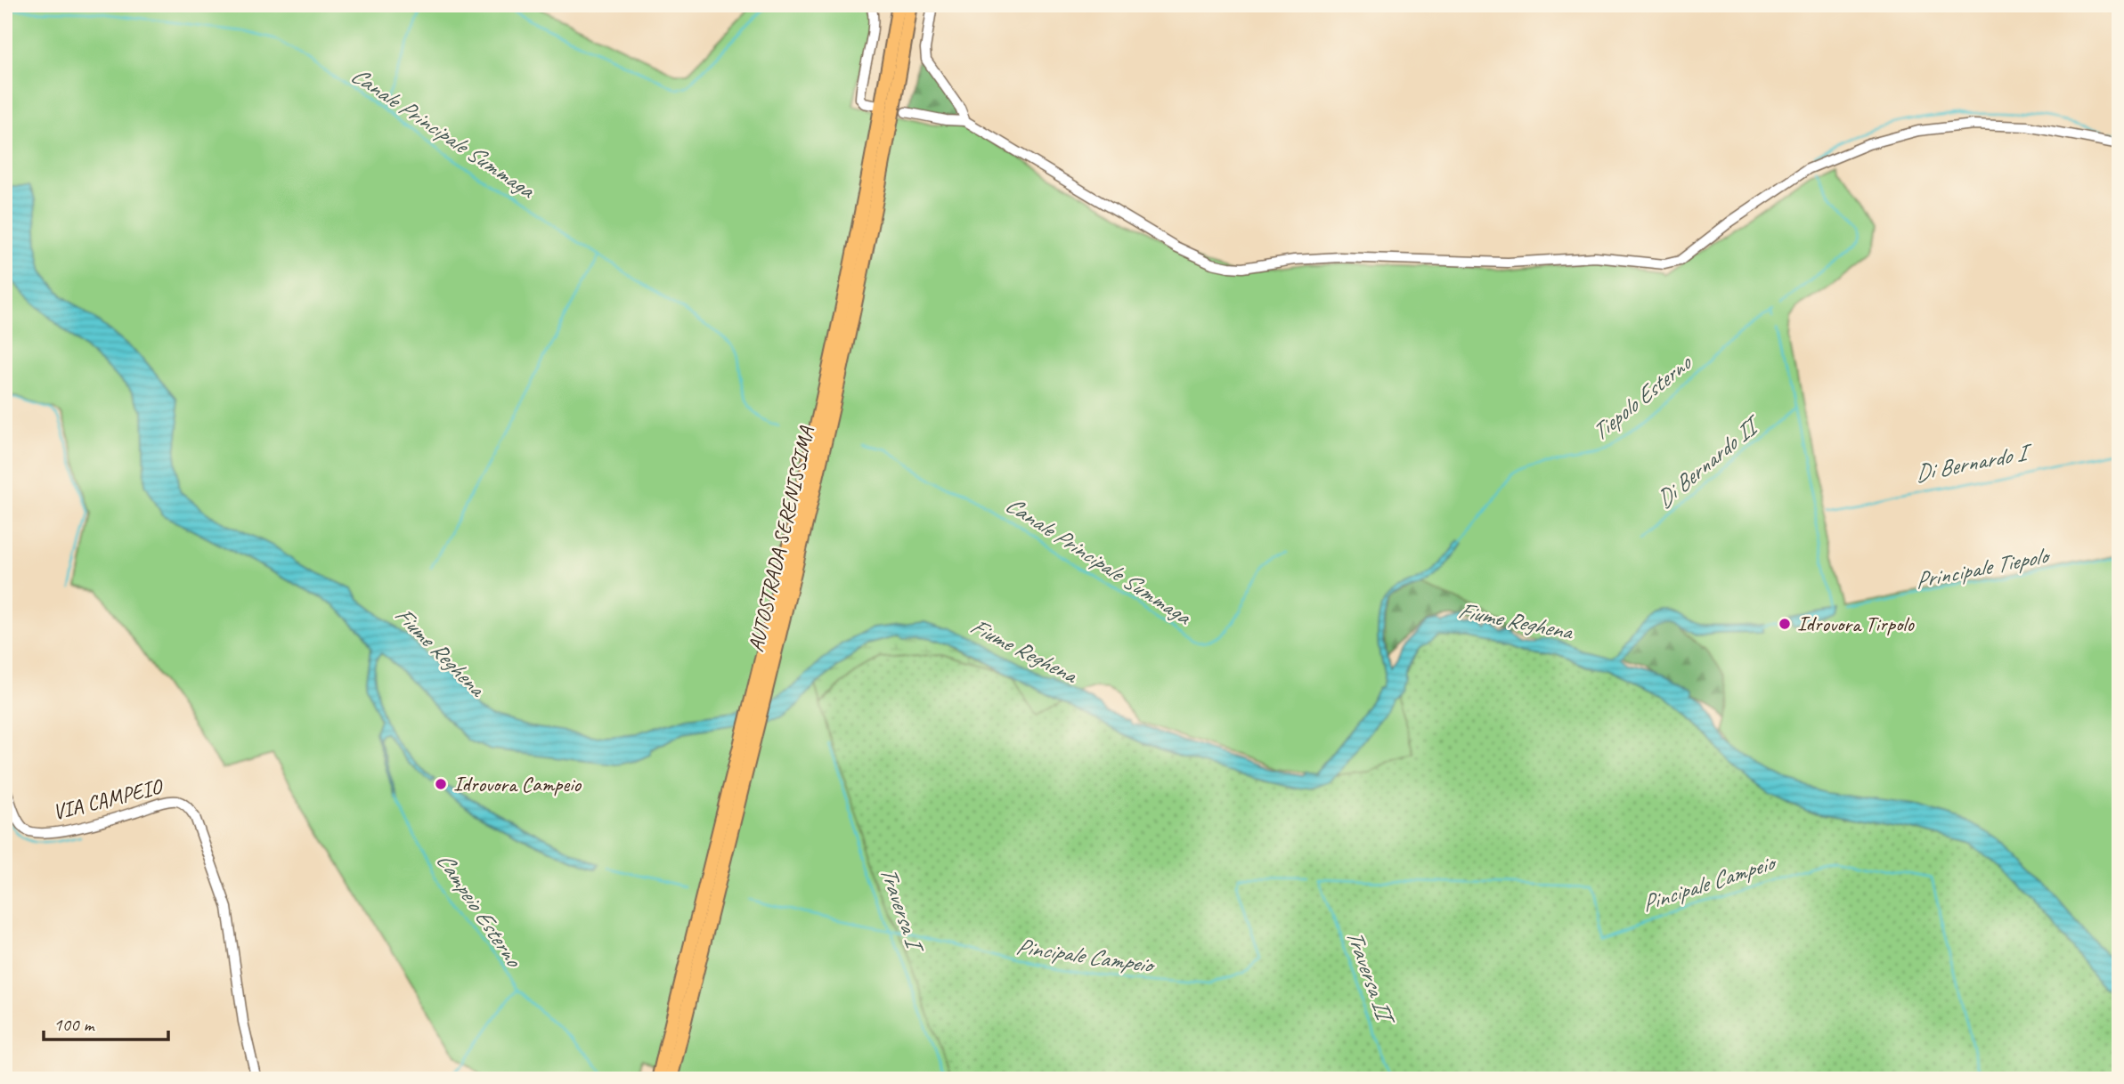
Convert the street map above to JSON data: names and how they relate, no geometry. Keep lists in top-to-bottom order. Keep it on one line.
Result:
{"streets":{"highway":["AUTOSTRADA SERENISSIMA"],"street":["VIA CAMPEIO"]},"water":["Canale Principale Summaga","Tiepolo Esterno","Di Bernardo I","Di Bernardo II","Principale Tiepolo","Fiume Reghena","Pincipale Campeio","Traversa I","Campeio Esterno","Traversa II"],"places":["Idrovora Tirpolo","Idrovora Campeio"],"scale_bar":"100 m"}
